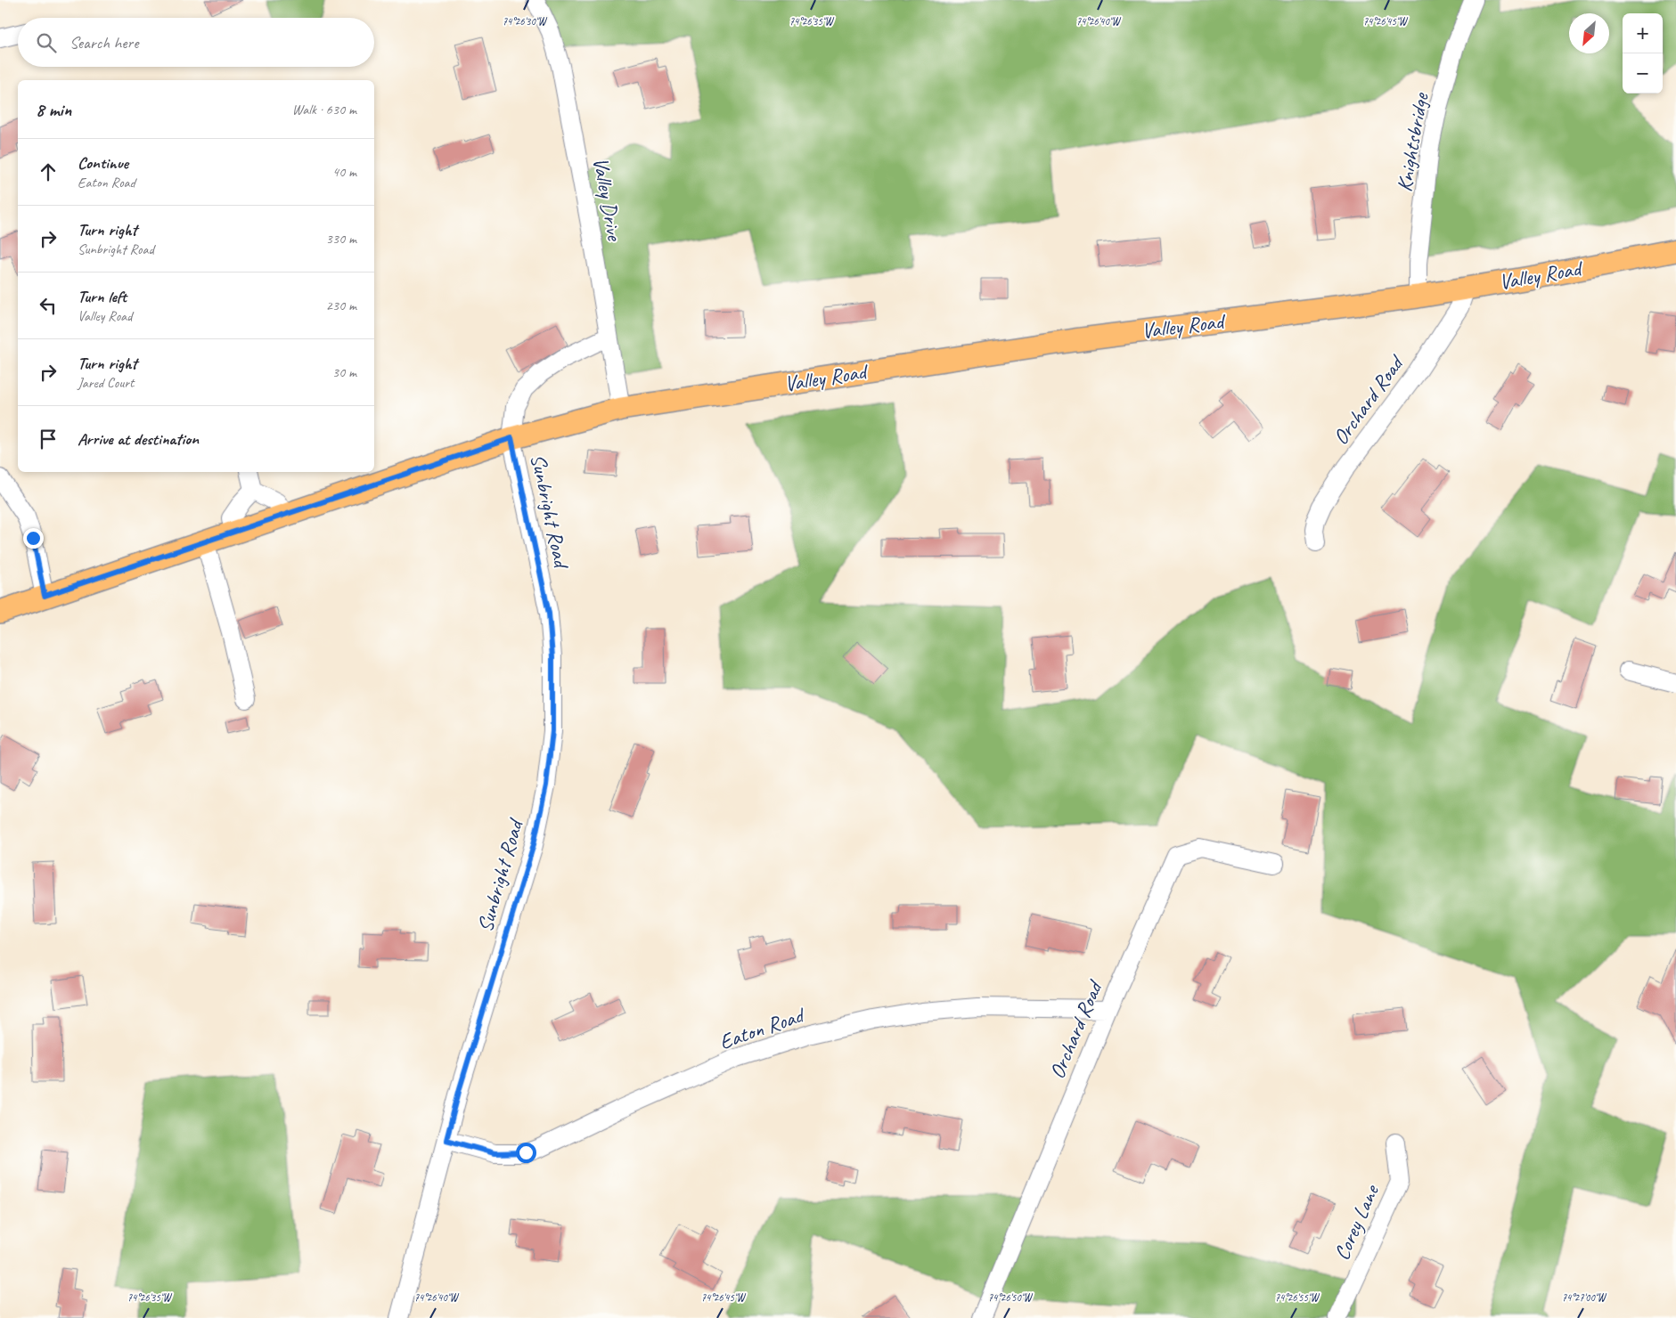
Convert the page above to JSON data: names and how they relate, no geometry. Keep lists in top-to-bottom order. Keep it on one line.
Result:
{"streets":{"main road":["Valley Road"],"street":["Knightsbridge","Valley Drive","Orchard Road","Sunbright Road","Eaton Road","Corey Lane"]},"crossings":[["Knightsbridge","Valley Road"],["Valley Drive","Valley Road"],["Valley Drive","Sunbright Road"],["Valley Road","Orchard Road"],["Valley Road","Sunbright Road"],["Orchard Road","Eaton Road"],["Sunbright Road","Eaton Road"]],"north":"bottom left","page":{"map_buttons":["+","−"],"search":"Search here","heading":["8 min","Walk · 630 m"],"list":[["Continue","Eaton Road","40 m"],["Turn right","Sunbright Road","330 m"],["Turn left","Valley Road","230 m"],["Turn right","Jared Court","30 m"],"Arrive at destination"]},"coordinates":["74°26'30\"W","74°26'35\"W","74°26'40\"W","74°26'45\"W","74°26'50\"W","74°26'55\"W","74°27'00\"W"]}
